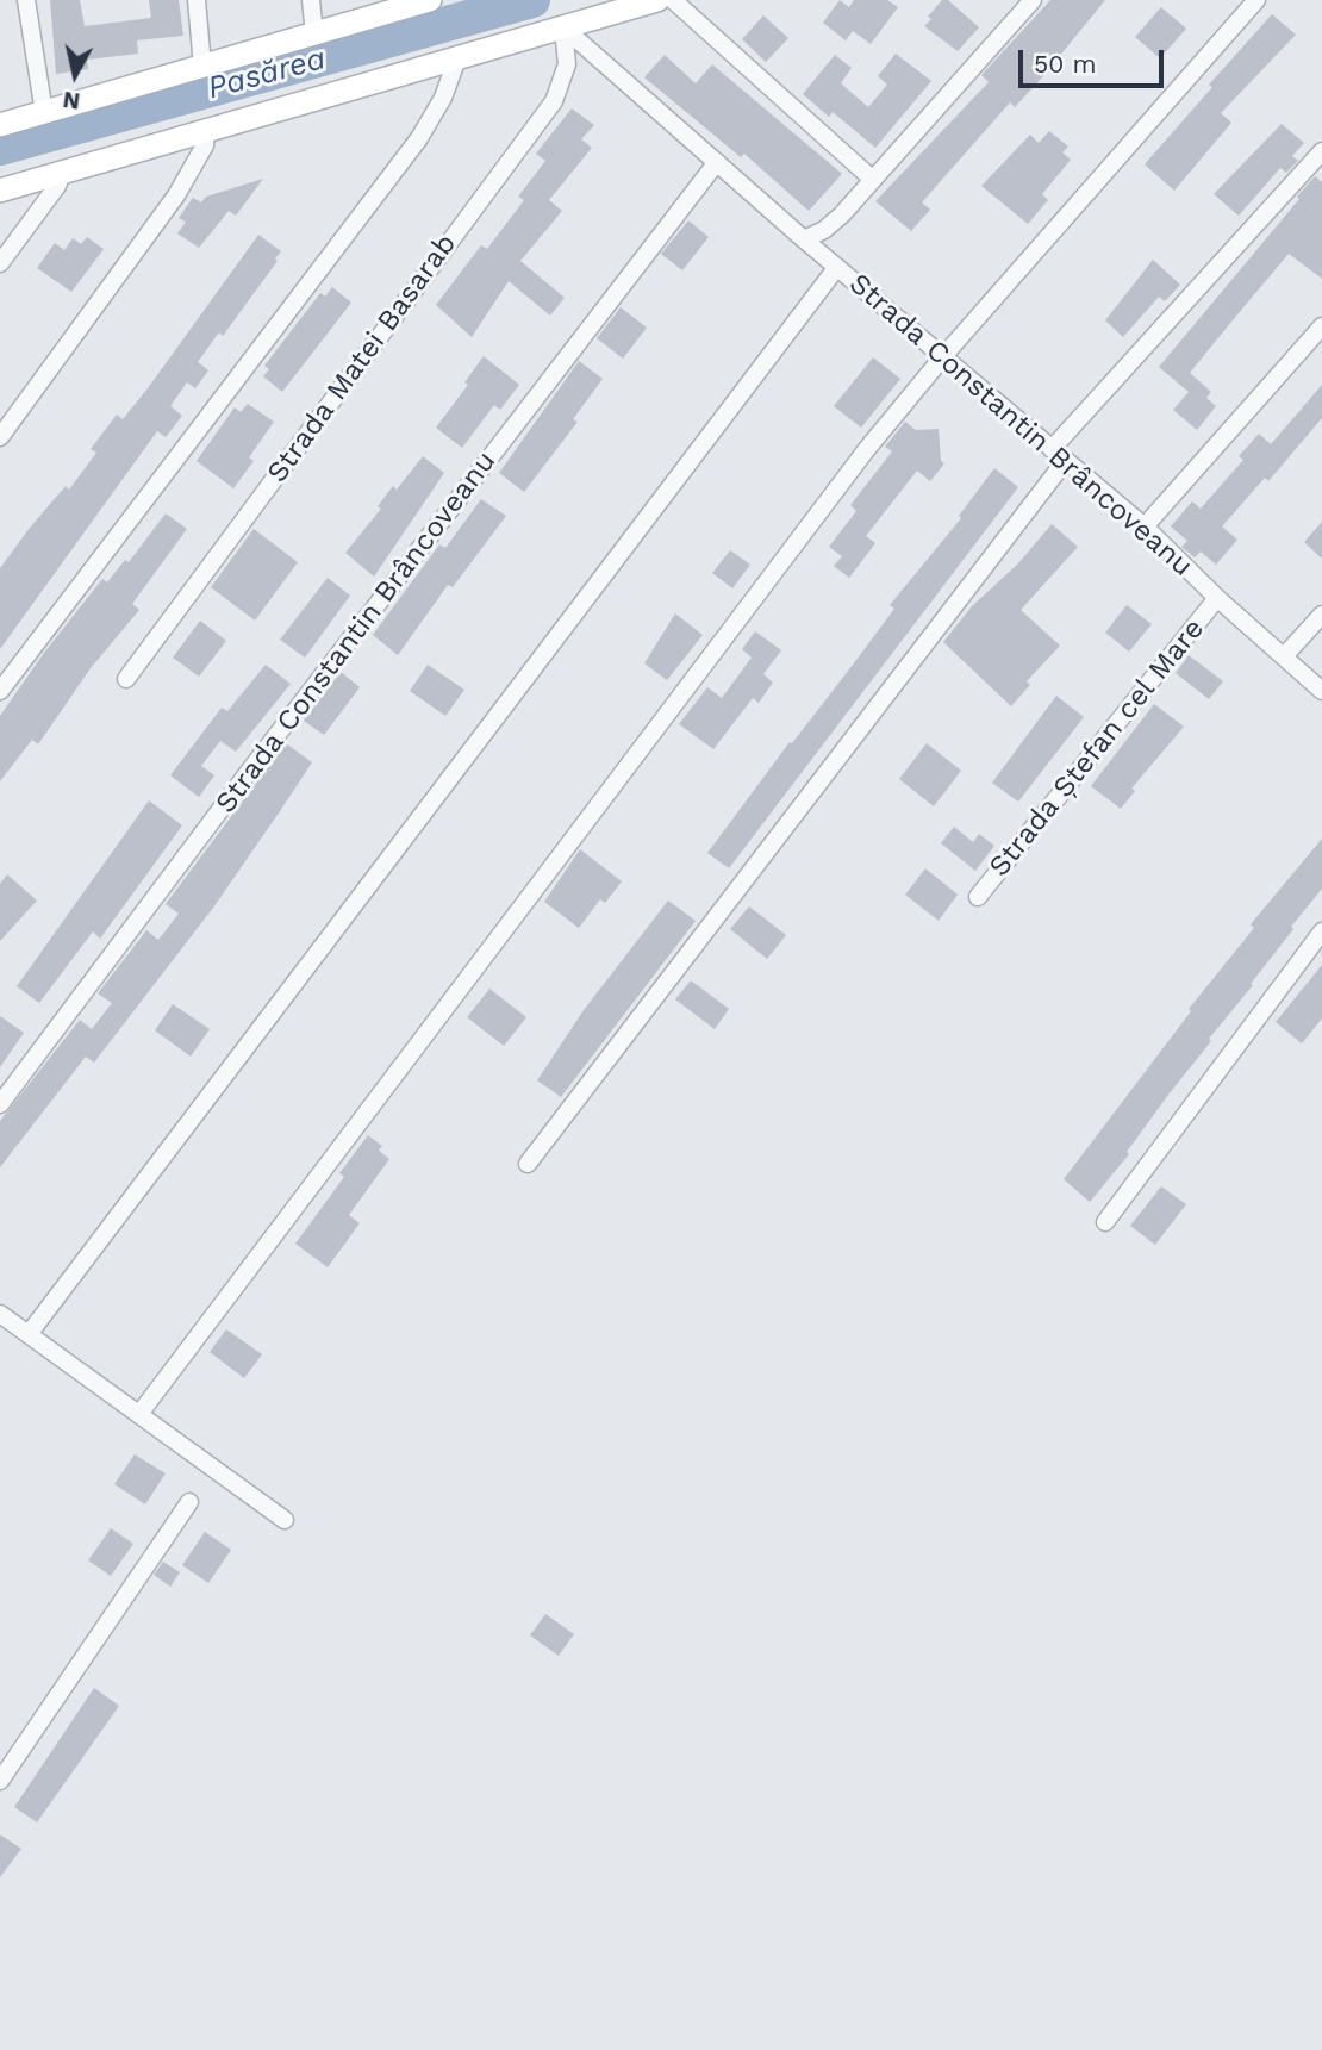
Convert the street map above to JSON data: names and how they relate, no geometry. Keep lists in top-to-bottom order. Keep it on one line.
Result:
{"streets":{"street":["Strada Matei Basarab","Strada Constantin Brâncoveanu","Strada Ștefan cel Mare"]},"crossings":[["Strada Matei Basarab","Strada Constantin Brâncoveanu"],["Strada Constantin Brâncoveanu","Strada Ștefan cel Mare"]],"water":["Pasărea"],"scale_bar":"50 m","north":"bottom"}
